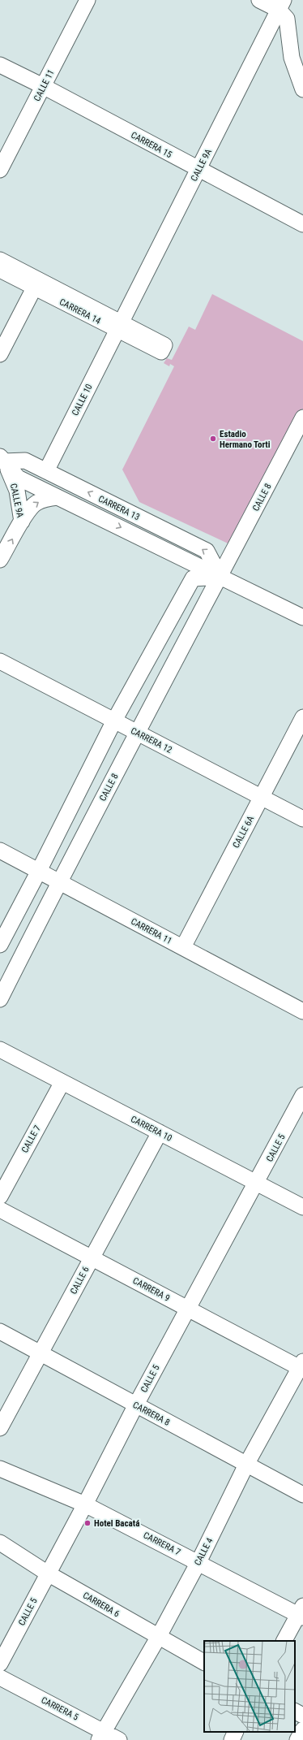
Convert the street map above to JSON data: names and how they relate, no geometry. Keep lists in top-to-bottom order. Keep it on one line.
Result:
{"streets":{"street":["CALLE 11","CARRERA 15","CALLE 9A","CARRERA 14","CALLE 10","CALLE 8","CARRERA 13","CARRERA 12","CALLE 6A","CARRERA 11","CARRERA 10","CALLE 7","CALLE 5","CALLE 6","CARRERA 9","CARRERA 8","CARRERA 7","CALLE 4","CARRERA 6","CARRERA 5"]},"crossings":[["CALLE 11","CARRERA 15"],["CARRERA 15","CALLE 9A"],["CALLE 9A","CARRERA 14"],["CALLE 9A","CALLE 10"],["CALLE 9A","CARRERA 13"],["CARRERA 14","CALLE 10"],["CALLE 10","CARRERA 13"],["CALLE 8","CARRERA 13"],["CALLE 8","CARRERA 12"],["CALLE 8","CARRERA 11"],["CARRERA 12","CALLE 6A"],["CALLE 6A","CARRERA 11"],["CARRERA 10","CALLE 7"],["CARRERA 10","CALLE 5"],["CARRERA 10","CALLE 6"],["CALLE 5","CARRERA 9"],["CALLE 5","CARRERA 8"],["CALLE 5","CARRERA 7"],["CALLE 5","CARRERA 6"],["CALLE 6","CARRERA 9"],["CALLE 6","CARRERA 8"],["CARRERA 9","CALLE 4"],["CARRERA 8","CALLE 4"],["CARRERA 7","CALLE 4"],["CALLE 4","CARRERA 6"],["CALLE 4","CARRERA 5"]],"places":["Estadio Hermano Torti","Hotel Bacatá"]}
